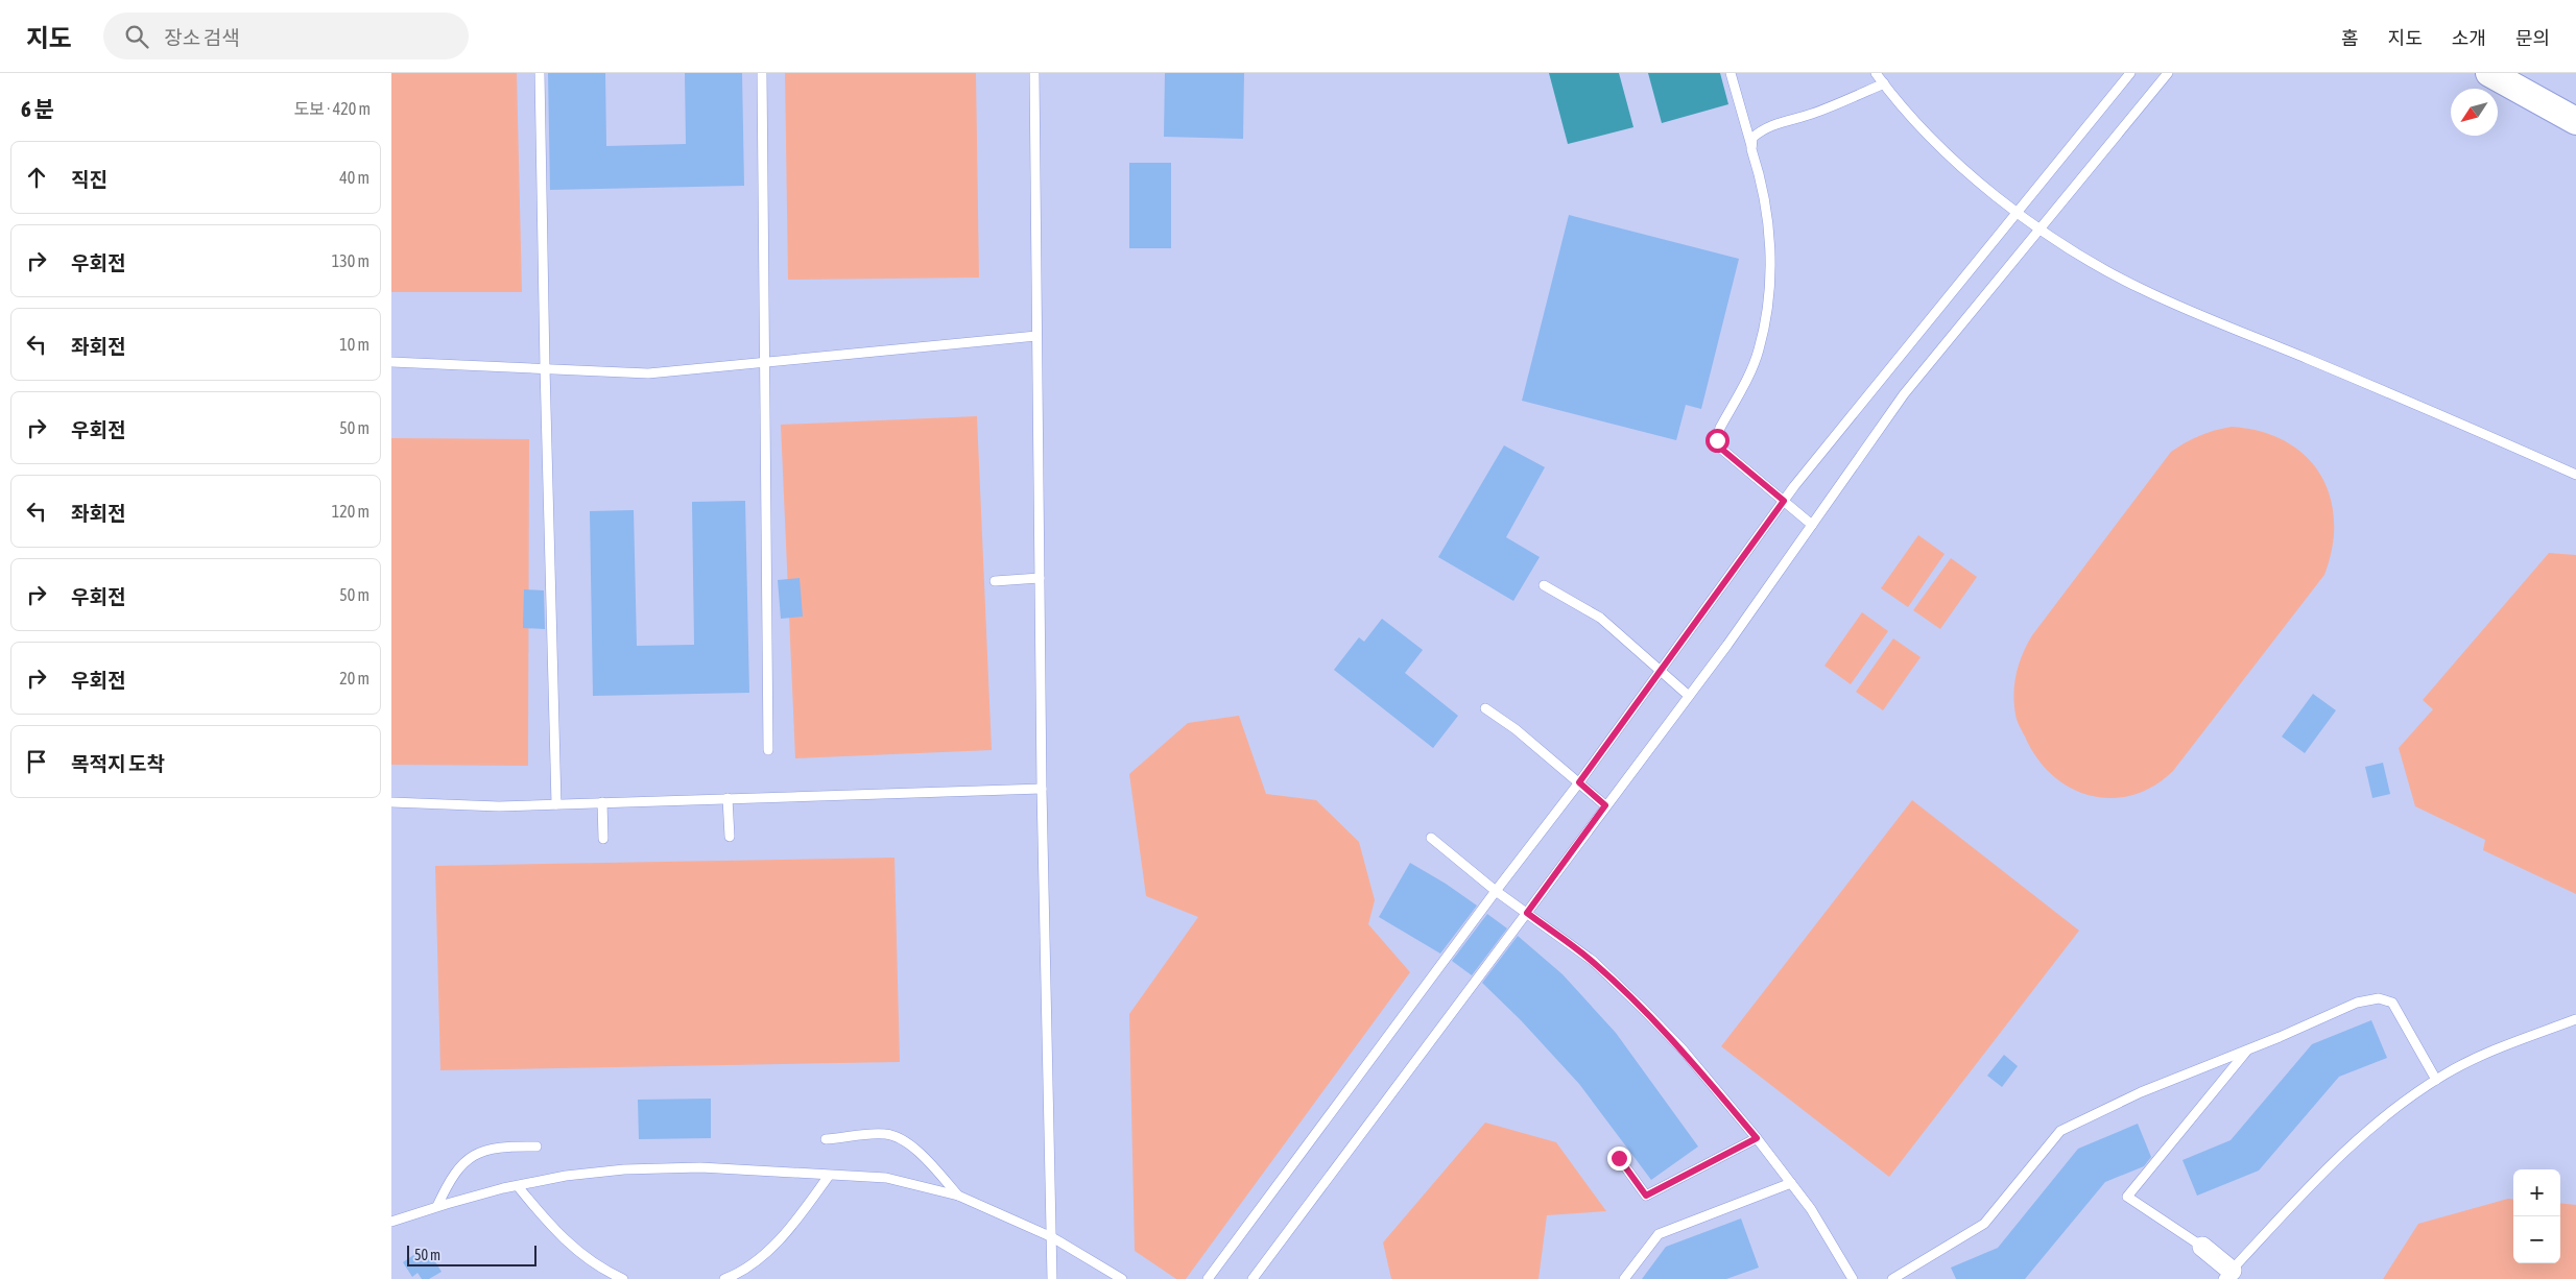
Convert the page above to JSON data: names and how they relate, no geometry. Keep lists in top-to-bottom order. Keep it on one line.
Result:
{"scale_bar":"50 m","north":"bottom left","page":{"header":"지도","search":"장소 검색","nav":["홈","지도","소개","문의"],"heading":["6 분","도보 · 420 m"],"list":[["직진","40 m"],["우회전","130 m"],["좌회전","10 m"],["우회전","50 m"],["좌회전","120 m"],["우회전","50 m"],["우회전","20 m"],"목적지 도착"],"map_buttons":["+","−"],"scale":"50 m"}}
